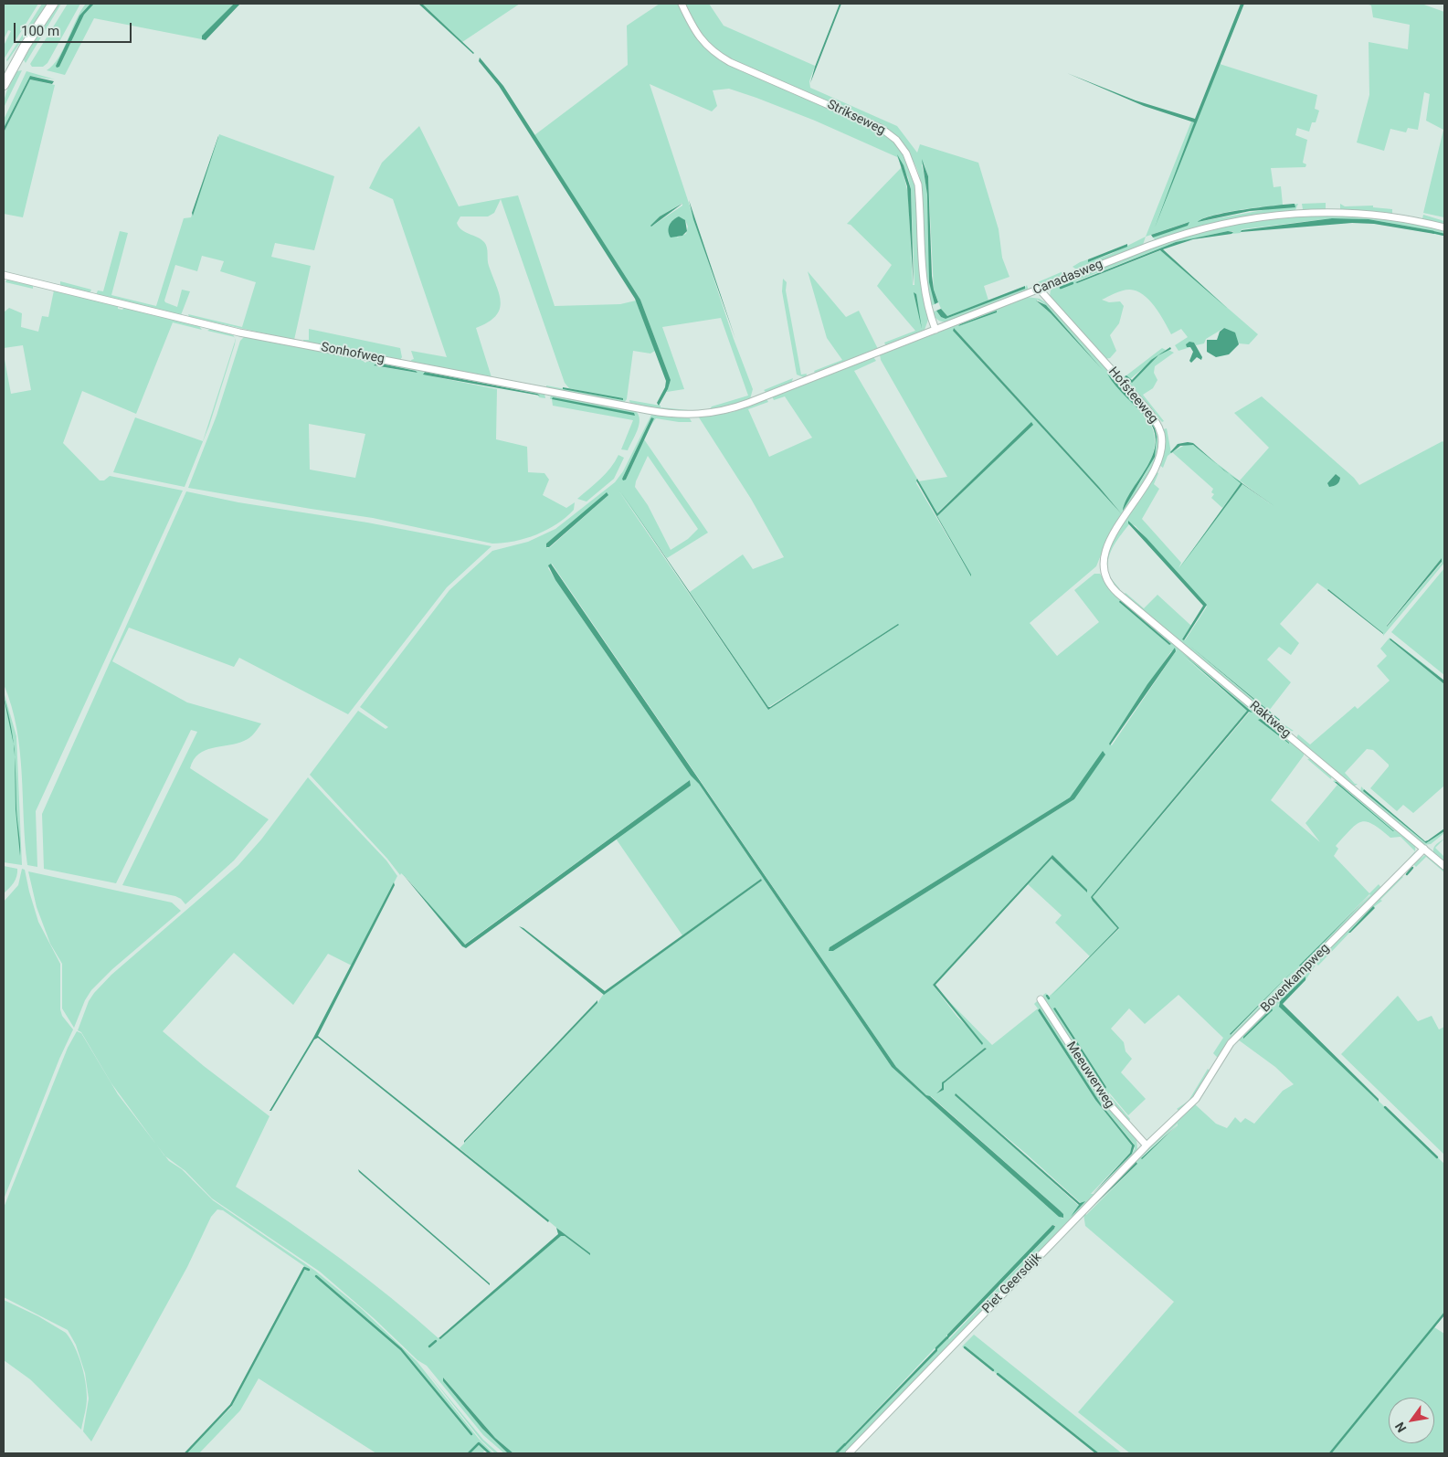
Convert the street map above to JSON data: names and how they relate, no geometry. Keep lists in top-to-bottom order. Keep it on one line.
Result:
{"streets":{"street":["Strikseweg","Canadasweg","Sonhofweg","Hofsteeweg","Raktweg","Bovenkampweg","Meeuwerweg","Piet Geersdijk"]},"crossings":[["Strikseweg","Canadasweg"],["Canadasweg","Sonhofweg"],["Canadasweg","Hofsteeweg"],["Hofsteeweg","Raktweg"],["Raktweg","Bovenkampweg"],["Bovenkampweg","Piet Geersdijk"],["Meeuwerweg","Piet Geersdijk"]],"scale_bar":"100 m","north":"bottom left"}
